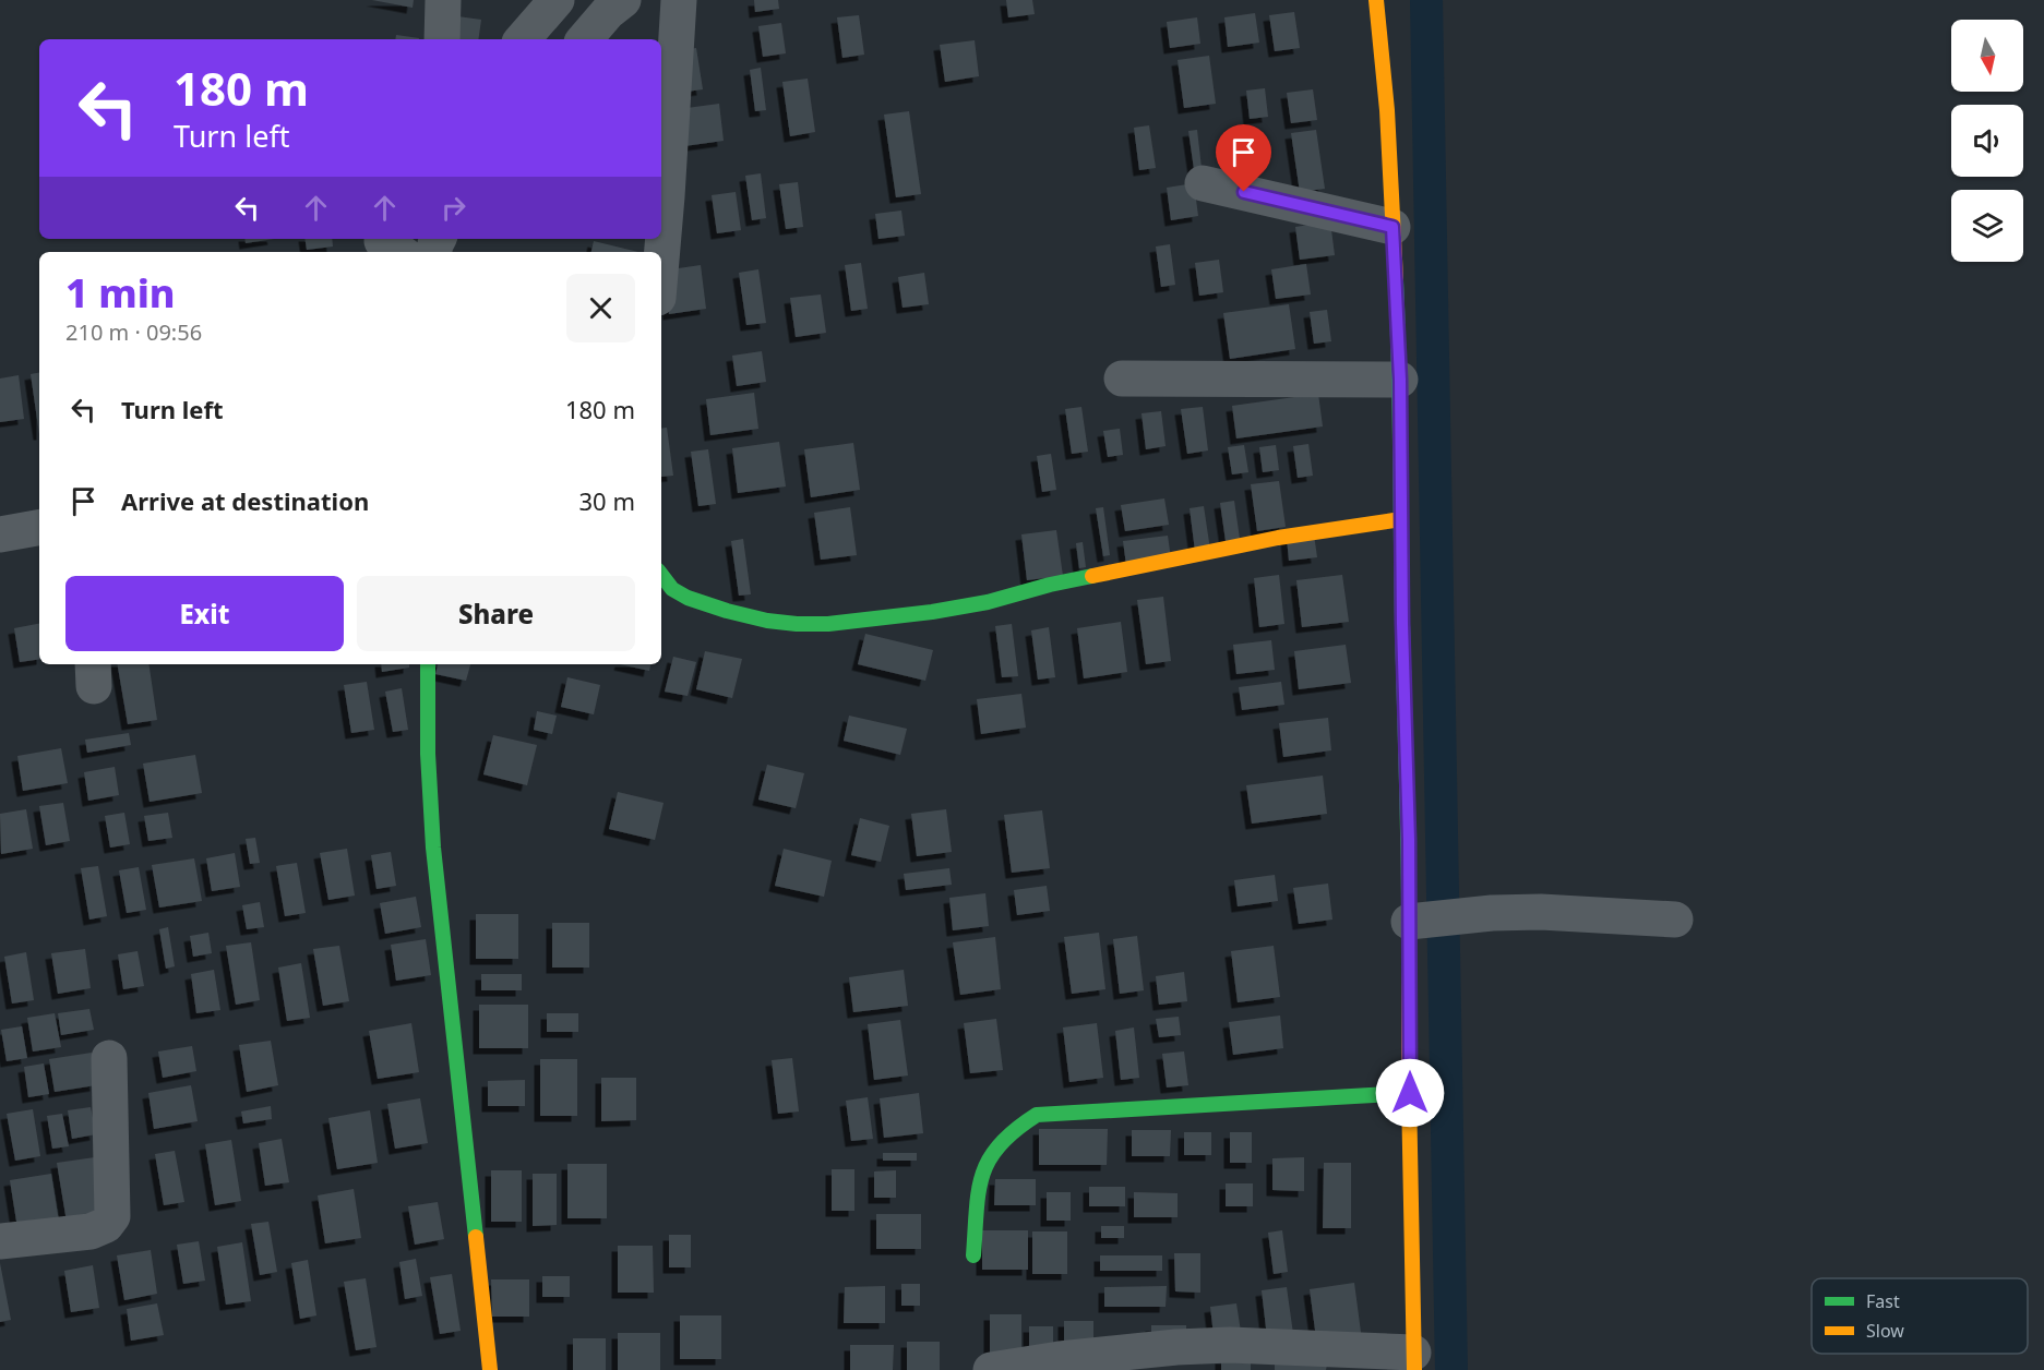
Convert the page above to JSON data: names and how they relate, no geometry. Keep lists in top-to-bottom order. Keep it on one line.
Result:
{"legend":["Fast","Slow"],"north":"bottom","page":{"turn":["180 m","Turn left"],"heading":["1 min","210 m · 09:56"],"list":[{"name":"Turn left","value":"180 m"},{"name":"Arrive at destination","value":"30 m"}],"buttons":["Exit","Share"]}}
